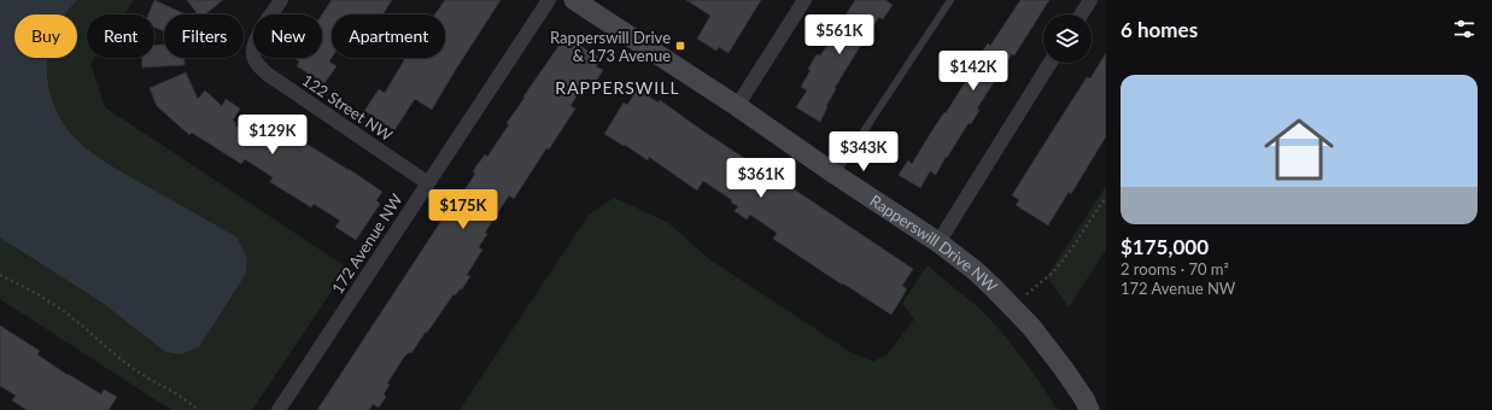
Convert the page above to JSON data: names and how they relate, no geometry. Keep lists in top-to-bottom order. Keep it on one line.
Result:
{"streets":{"street":["122 Street NW","172 Avenue NW","Rapperswill Drive NW"]},"crossings":[["122 Street NW","172 Avenue NW"]],"districts":["RAPPERSWILL"],"places":{"transit":["Rapperswill Drive & 173 Avenue"]},"page":{"heading":"6 homes","price":["$561K","$142K","$129K","$343K","$361K","$175K"],"chip":["Buy","Rent","Filters","New","Apartment"],"list":[{"name":"$175,000","note":"2 rooms · 70 m² · 172 Avenue NW"}]}}
